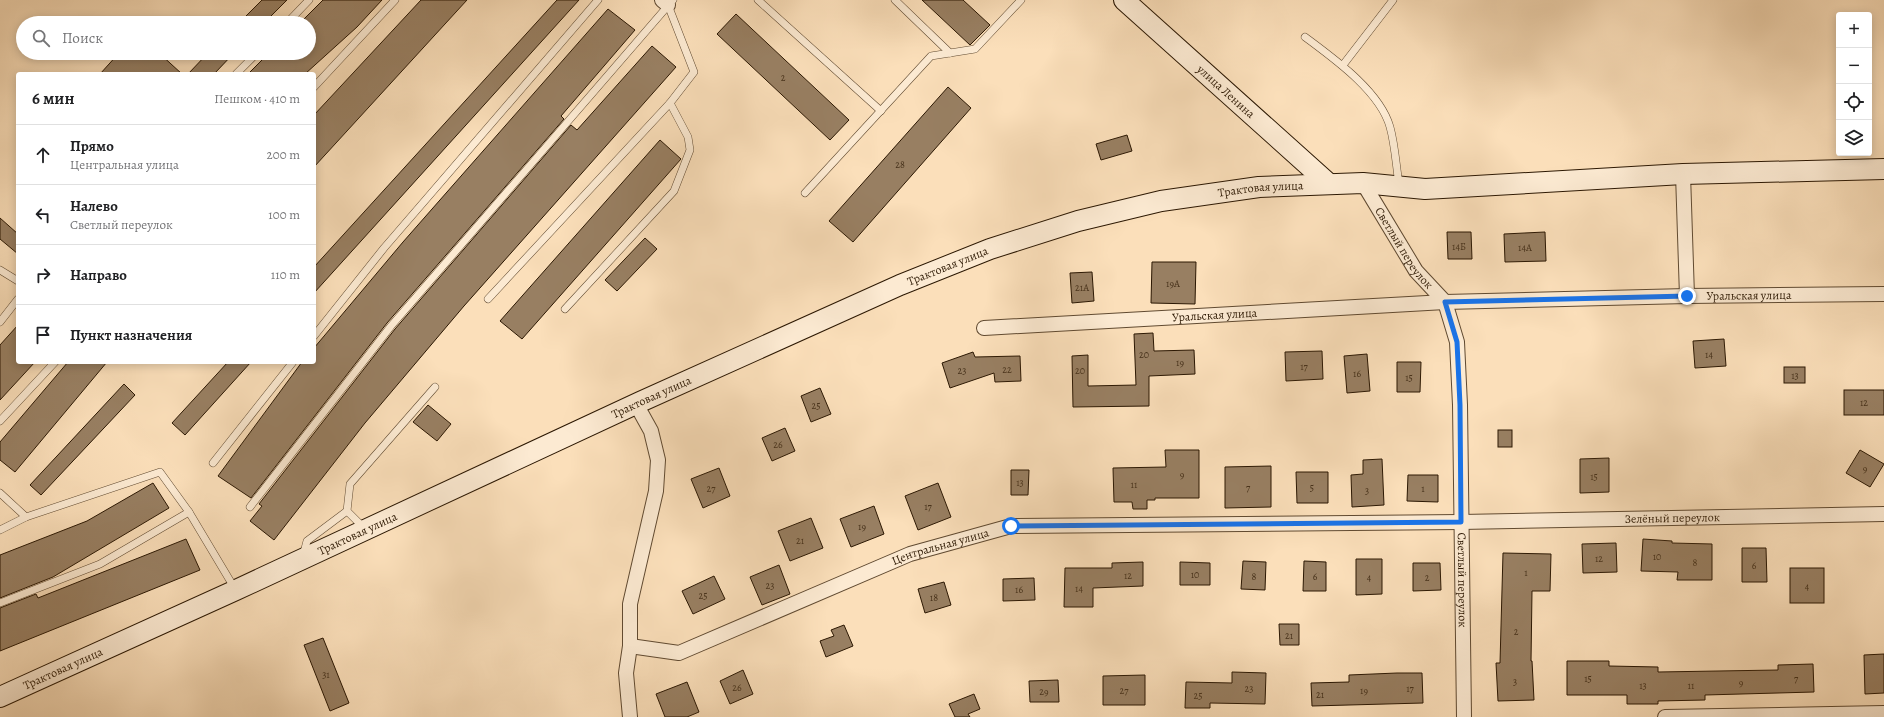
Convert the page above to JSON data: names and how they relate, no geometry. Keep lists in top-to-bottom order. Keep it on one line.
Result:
{"streets":{"street":["улица Ленина","Трактовая улица","Светлый переулок","Уральская улица","Зелёный переулок","Центральная улица"]},"crossings":[["улица Ленина","Трактовая улица"],["Трактовая улица","Светлый переулок"],["Светлый переулок","Уральская улица"],["Светлый переулок","Зелёный переулок"],["Светлый переулок","Центральная улица"],["Зелёный переулок","Центральная улица"]],"house_numbers":["2","28","14Б","14А","19А","21А","20","14","19","17","22","23","20","16","13","15","12","25","26","9","9","15","13","11","7","5","27","1","3","17","19","21","10","12","8","6","1","10","12","8","6","4","2","23","4","14","16","25","18","2","21","31","15","7","3","9","13","11","26","23","17","27","19","29","21","25"],"page":{"map_buttons":["+","−"],"search":"Поиск","heading":["6 мин","Пешком · 410 m"],"list":[["Прямо","Центральная улица","200 m"],["Налево","Светлый переулок","100 m"],["Направо","110 m"],"Пункт назначения"]}}
